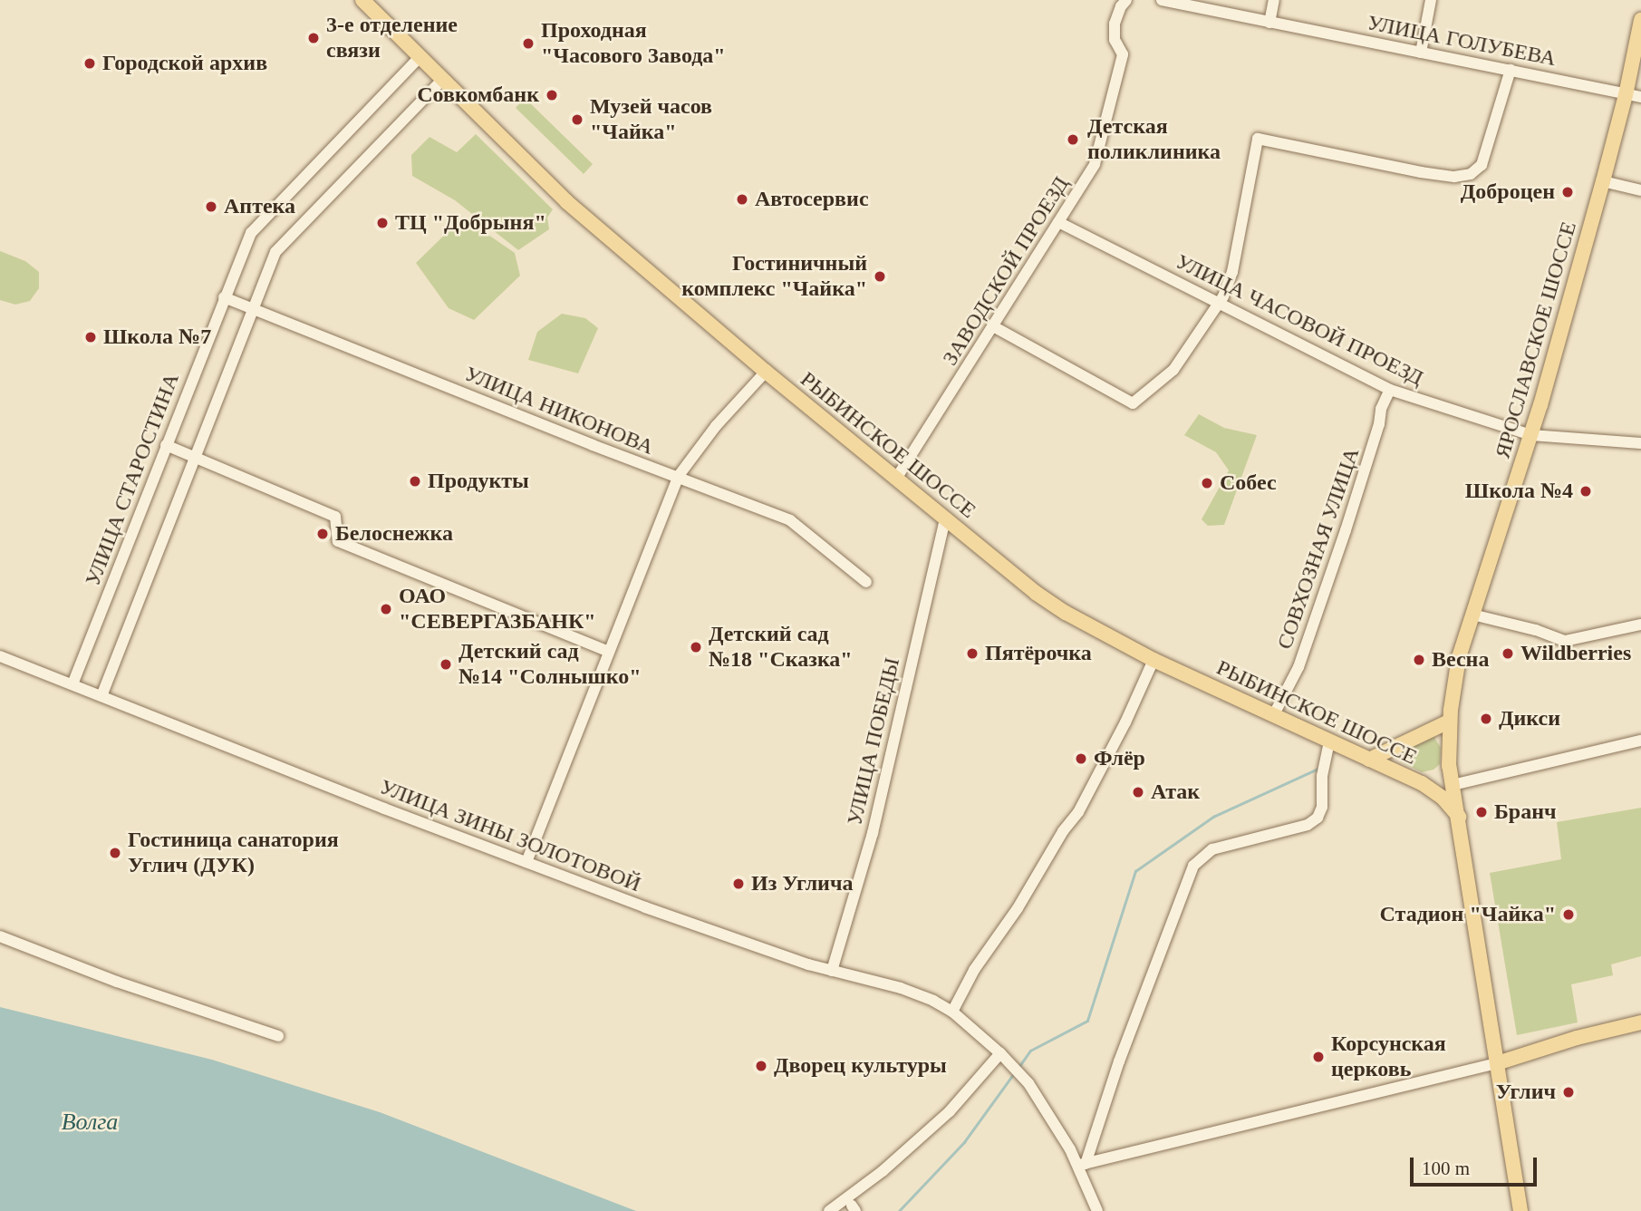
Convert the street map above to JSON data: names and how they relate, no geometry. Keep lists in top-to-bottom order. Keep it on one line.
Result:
{"streets":{"main road":["ЯРОСЛАВСКОЕ ШОССЕ","РЫБИНСКОЕ ШОССЕ"],"street":["УЛИЦА ГОЛУБЕВА","ЗАВОДСКОЙ ПРОЕЗД","УЛИЦА ЧАСОВОЙ ПРОЕЗД","УЛИЦА НИКОНОВА","УЛИЦА СТАРОСТИНА","СОВХОЗНАЯ УЛИЦА","УЛИЦА ПОБЕДЫ","УЛИЦА ЗИНЫ ЗОЛОТОВОЙ"]},"crossings":[["УЛИЦА ГОЛУБЕВА","ЯРОСЛАВСКОЕ ШОССЕ"],["ЗАВОДСКОЙ ПРОЕЗД","УЛИЦА ЧАСОВОЙ ПРОЕЗД"],["ЗАВОДСКОЙ ПРОЕЗД","РЫБИНСКОЕ ШОССЕ"],["УЛИЦА ЧАСОВОЙ ПРОЕЗД","ЯРОСЛАВСКОЕ ШОССЕ"],["УЛИЦА ЧАСОВОЙ ПРОЕЗД","СОВХОЗНАЯ УЛИЦА"],["ЯРОСЛАВСКОЕ ШОССЕ","РЫБИНСКОЕ ШОССЕ"],["УЛИЦА НИКОНОВА","УЛИЦА СТАРОСТИНА"],["РЫБИНСКОЕ ШОССЕ","УЛИЦА СТАРОСТИНА"],["РЫБИНСКОЕ ШОССЕ","СОВХОЗНАЯ УЛИЦА"],["РЫБИНСКОЕ ШОССЕ","УЛИЦА ПОБЕДЫ"],["УЛИЦА СТАРОСТИНА","УЛИЦА ЗИНЫ ЗОЛОТОВОЙ"],["УЛИЦА ПОБЕДЫ","УЛИЦА ЗИНЫ ЗОЛОТОВОЙ"]],"water":["Волга"],"places":["3-е отделение связи","Проходная \"Часового 3авода\"","Городской архив","Совкомбанк","Музей часов \"Чайка\"","Детская поликлиника","Доброцен","Автосервис","Аптека","ТЦ \"Добрыня\"","Гостиничный комплекс \"Чайка\"","Школа №7","Продукты","Собес","Школа №4","Белоснежка","ОАО \"СЕВЕРГАЗБАНК\"","Детский сад №18 \"Сказка\"","Пятёрочка","Wildberries","Весна","Детский сад №14 \"Солнышко\"","Дикси","Флёр","Атак","Бранч","Гостиница санатория Углич (ДУК)","Из Углича","Стадион \"Чайка\"","Корсунская церковь","Дворец культуры","Углич"],"scale_bar":"100 m"}
